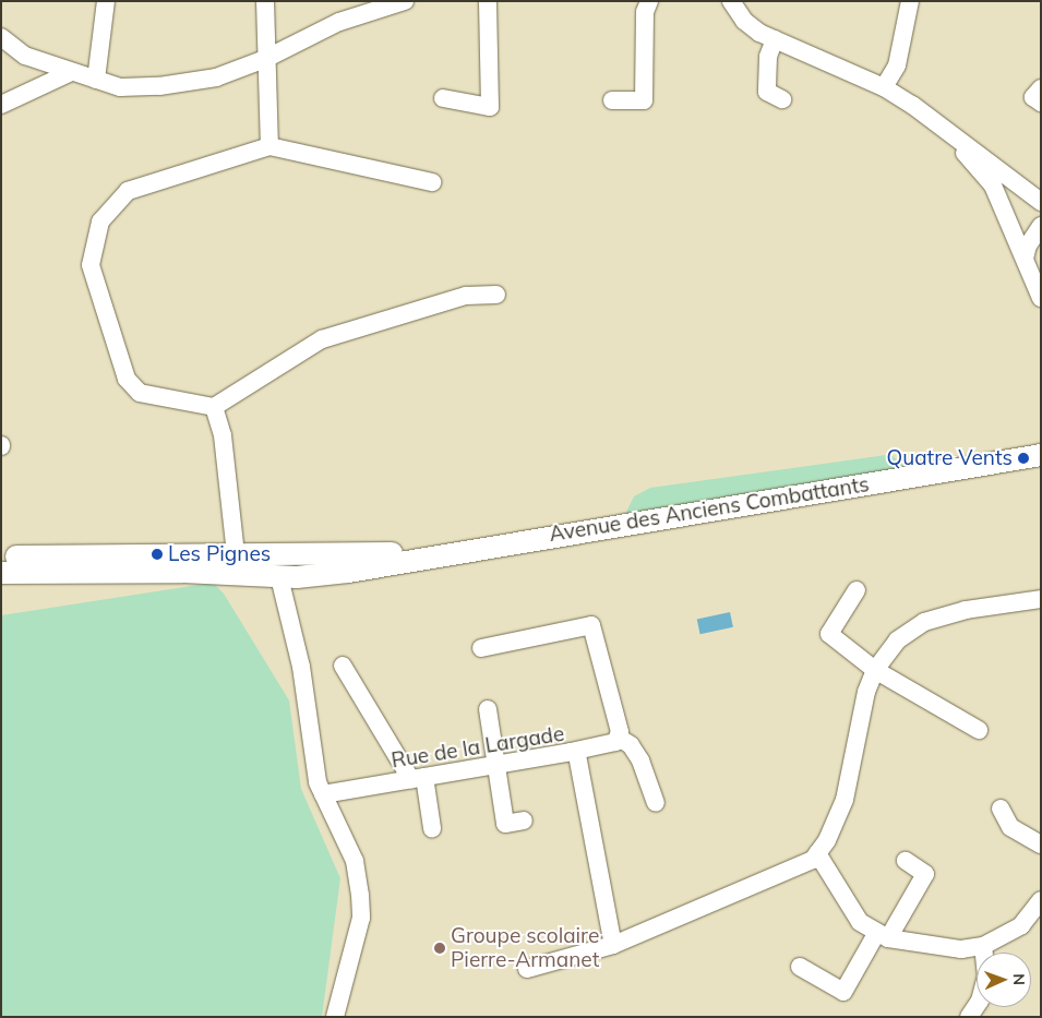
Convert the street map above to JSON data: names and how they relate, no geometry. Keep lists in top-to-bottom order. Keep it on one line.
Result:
{"streets":{"main road":["Avenue des Anciens Combattants"],"street":["Rue de la Largade"]},"places":["Quatre Vents","Les Pignes","Groupe scolaire Pierre-Armanet"],"north":"right"}
